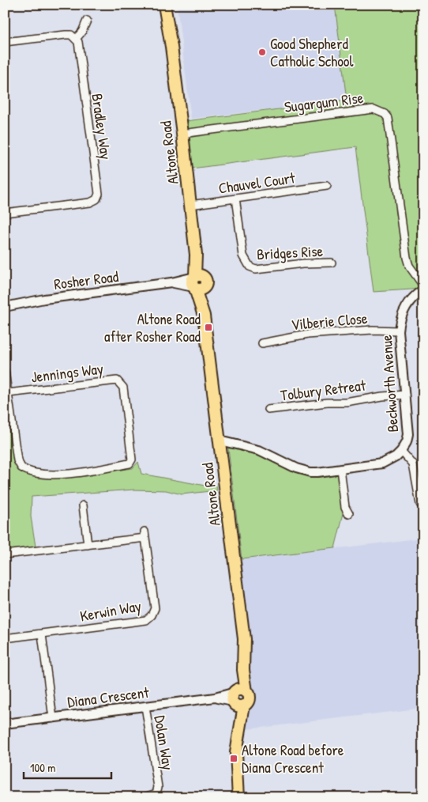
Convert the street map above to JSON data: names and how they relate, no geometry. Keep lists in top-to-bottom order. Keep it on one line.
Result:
{"streets":{"main road":["Altone Road"],"street":["Sugargum Rise","Bradley Way","Chauvel Court","Bridges Rise","Rosher Road","Vilberie Close","Jennings Way","Beckworth Avenue","Tolbury Retreat","Kerwin Way","Diana Crescent","Dolan Way"]},"crossings":[["Sugargum Rise","Altone Road"],["Altone Road","Chauvel Court"],["Altone Road","Rosher Road"],["Altone Road","Beckworth Avenue"],["Altone Road","Diana Crescent"],["Chauvel Court","Bridges Rise"],["Vilberie Close","Beckworth Avenue"],["Beckworth Avenue","Tolbury Retreat"],["Diana Crescent","Dolan Way"]],"places":{"other":["Good Shepherd Catholic School"],"transit":["Altone Road after Rosher Road","Altone Road before Diana Crescent"]},"scale_bar":"100 m"}
